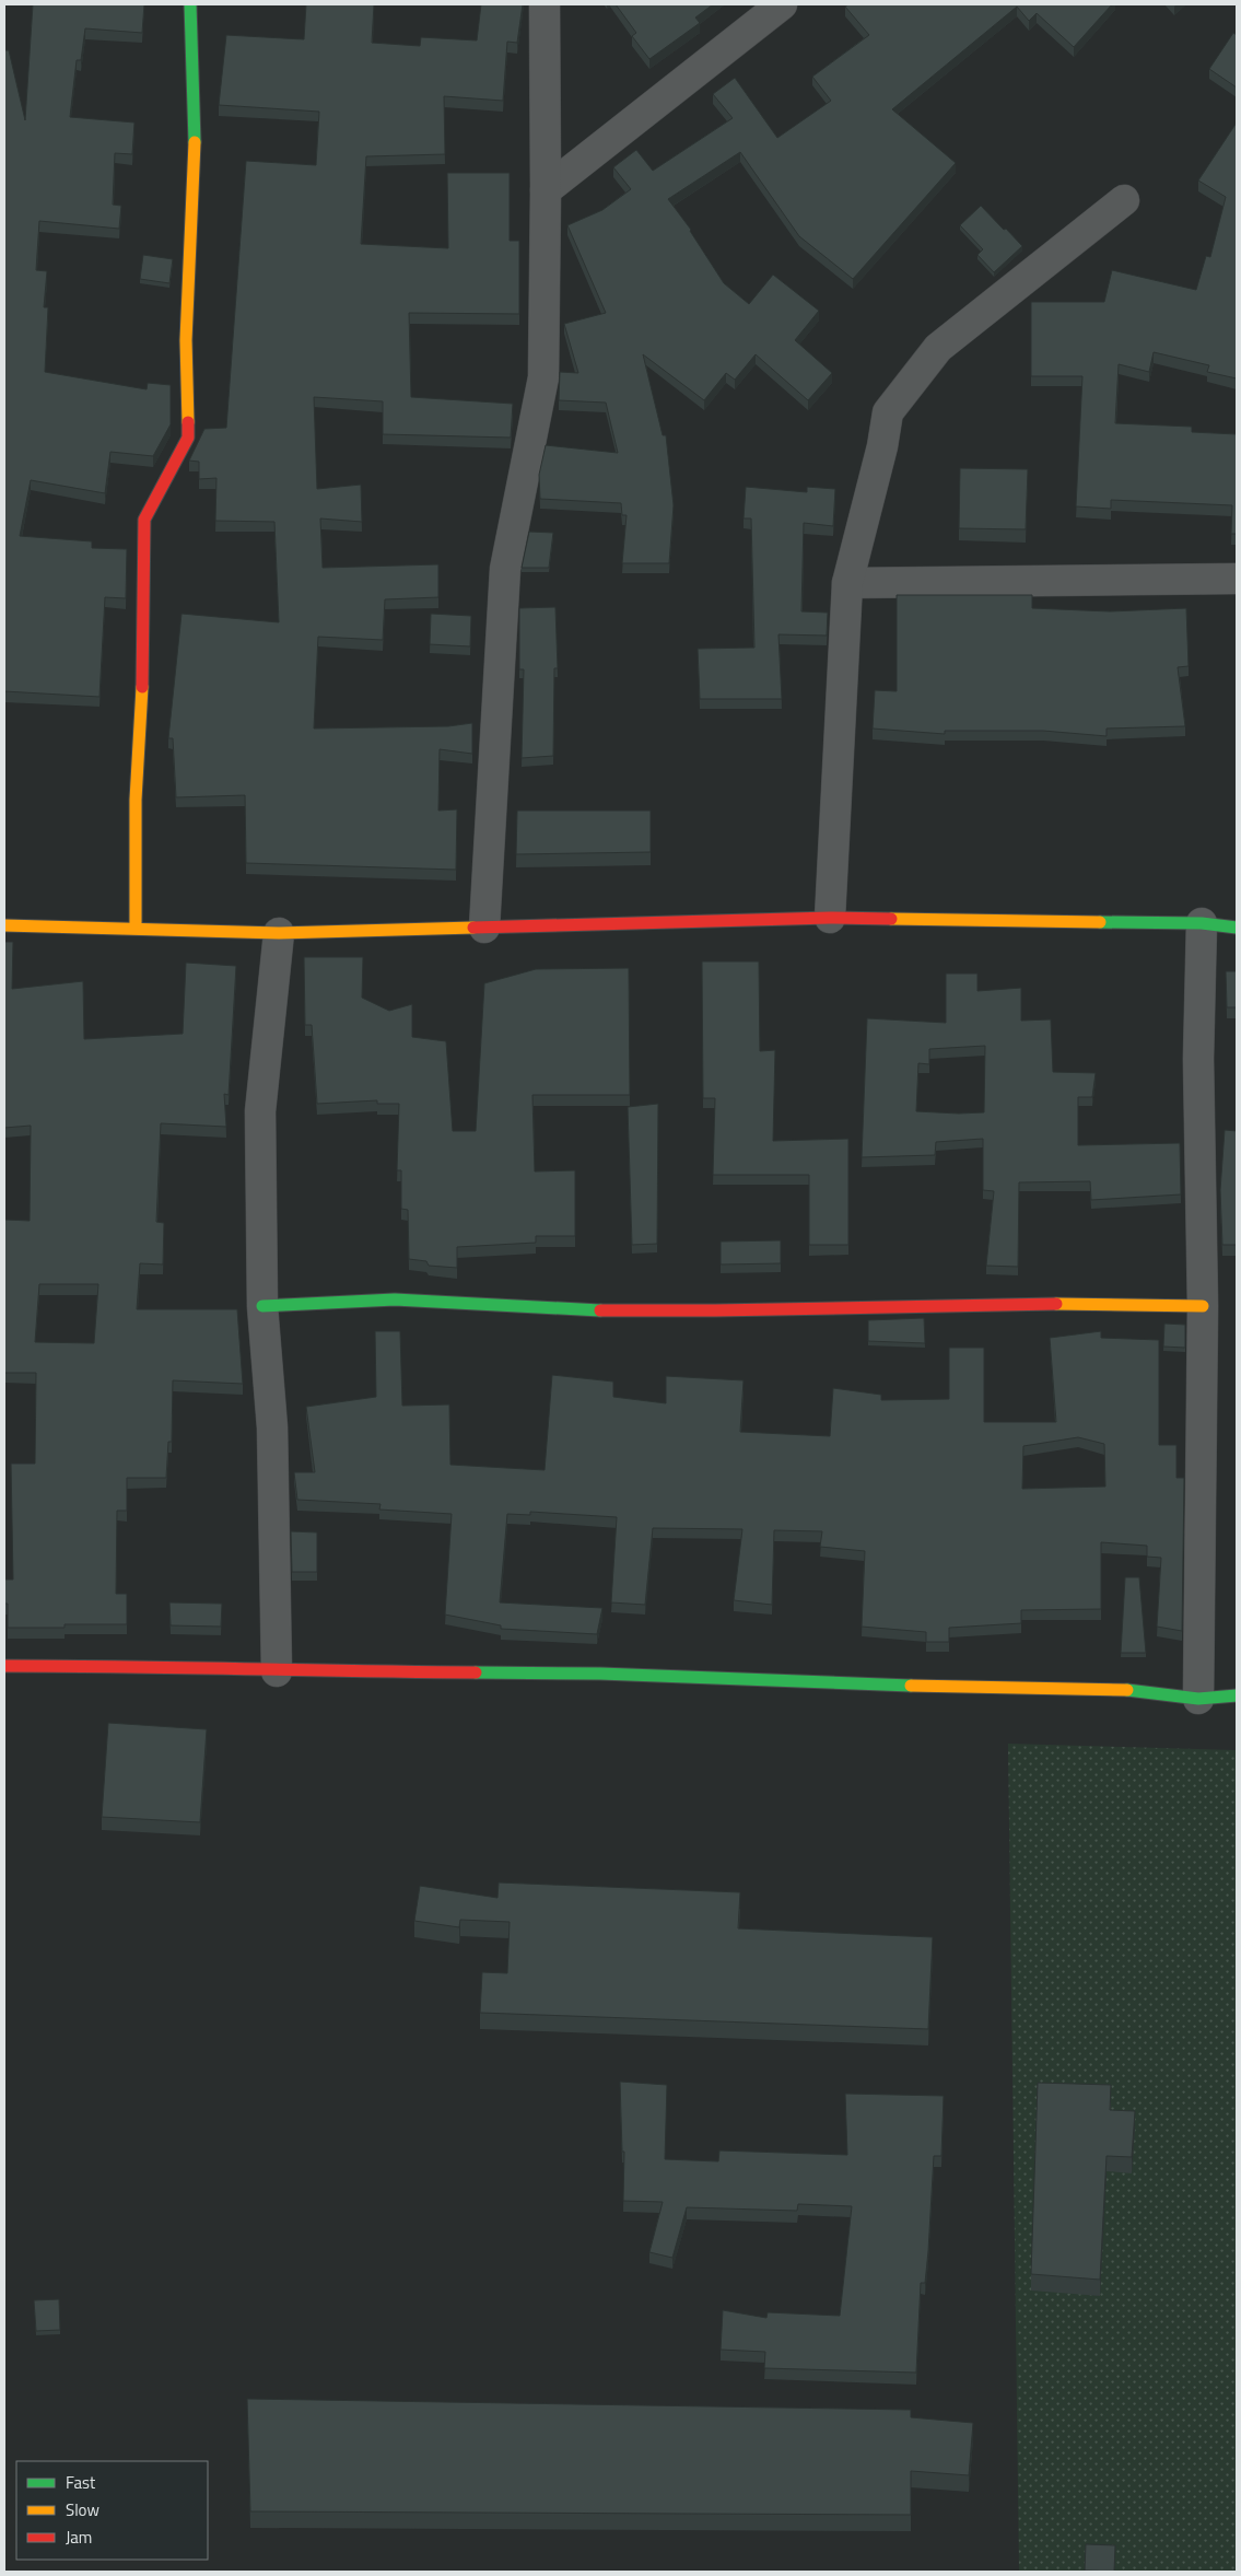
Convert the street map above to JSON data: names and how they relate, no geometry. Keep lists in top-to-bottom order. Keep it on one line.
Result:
{"legend":["Fast","Slow","Jam"]}
